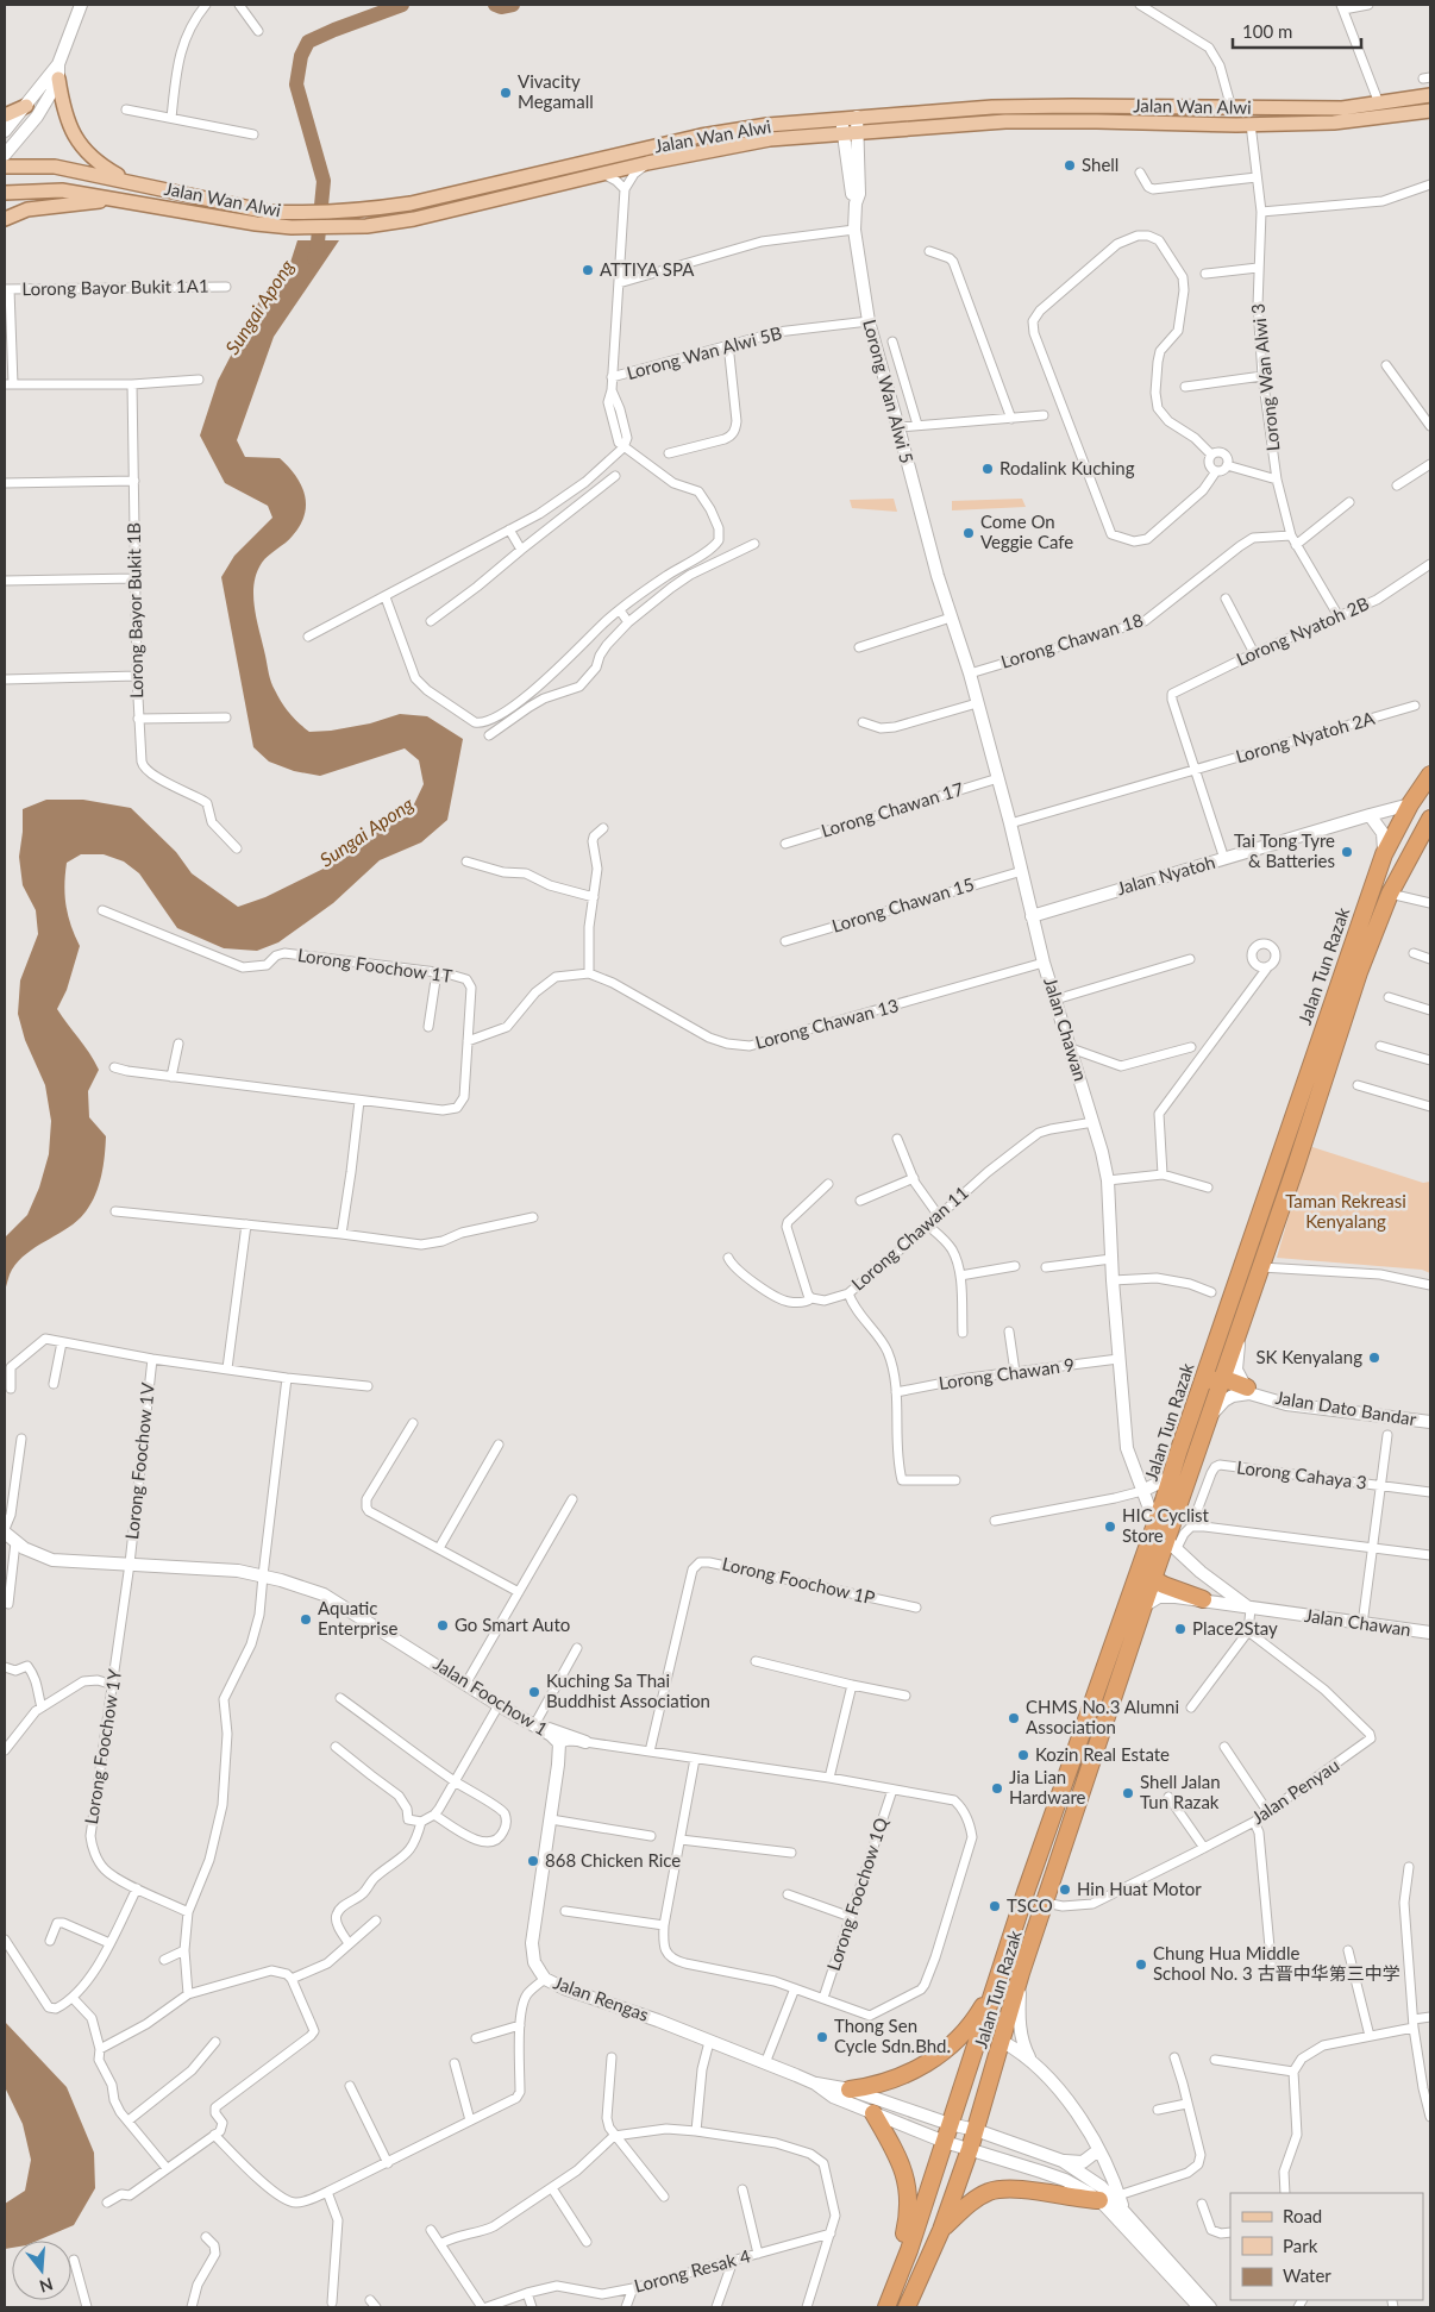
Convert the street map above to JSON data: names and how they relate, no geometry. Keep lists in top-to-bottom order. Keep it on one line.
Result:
{"streets":{"highway":["Jalan Tun Razak"],"main road":["Jalan Wan Alwi"],"street":["Lorong Bayor Bukit 1A1","Lorong Wan Alwi 5B","Lorong Wan Alwi 3","Lorong Wan Alwi 5","Lorong Bayor Bukit 1B","Lorong Nyatoh 2B","Lorong Chawan 18","Lorong Nyatoh 2A","Lorong Chawan 17","Jalan Nyatoh","Lorong Chawan 15","Lorong Foochow 1T","Lorong Chawan 13","Jalan Chawan","Lorong Chawan 11","Lorong Chawan 9","Jalan Dato Bandar","Lorong Foochow 1V","Lorong Cahaya 3","Lorong Foochow 1P","Jalan Foochow 1","Lorong Foochow 1Y","Jalan Penyau","Lorong Foochow 1Q","Jalan Rengas","Lorong Resak 4"]},"crossings":[["Jalan Wan Alwi","Lorong Wan Alwi 3"],["Jalan Wan Alwi","Lorong Wan Alwi 5"],["Lorong Wan Alwi 5B","Lorong Wan Alwi 5"],["Lorong Wan Alwi 3","Lorong Nyatoh 2B"],["Lorong Wan Alwi 3","Lorong Chawan 18"],["Lorong Wan Alwi 5","Jalan Chawan"],["Lorong Nyatoh 2B","Lorong Nyatoh 2A"],["Lorong Chawan 18","Jalan Chawan"],["Lorong Nyatoh 2A","Jalan Chawan"],["Lorong Chawan 17","Jalan Chawan"],["Jalan Nyatoh","Jalan Tun Razak"],["Jalan Nyatoh","Jalan Chawan"],["Lorong Chawan 15","Jalan Chawan"],["Lorong Foochow 1T","Lorong Chawan 13"],["Jalan Tun Razak","Jalan Chawan"],["Jalan Tun Razak","Jalan Penyau"],["Jalan Tun Razak","Jalan Rengas"],["Lorong Chawan 13","Jalan Chawan"],["Jalan Chawan","Lorong Chawan 11"],["Jalan Chawan","Lorong Chawan 9"],["Lorong Foochow 1V","Jalan Foochow 1"],["Lorong Foochow 1V","Lorong Foochow 1Y"],["Lorong Foochow 1P","Jalan Foochow 1"],["Jalan Foochow 1","Lorong Foochow 1Y"],["Jalan Foochow 1","Lorong Foochow 1Q"],["Jalan Foochow 1","Jalan Rengas"]],"water":["Sungai Apong"],"parks":["Taman Rekreasi Kenyalang"],"places":["Vivacity Megamall","Shell","ATTIYA SPA","Rodalink Kuching","Come On Veggie Cafe","Tai Tong Tyre & Batteries","SK Kenyalang","HIC Cyclist Store","Aquatic Enterprise","Go Smart Auto","Place2Stay","Kuching Sa Thai Buddhist Association","CHMS No.3 Alumni Association","Kozin Real Estate","Jia Lian Hardware","Shell Jalan Tun Razak","868 Chicken Rice","Hin Huat Motor","TSCO","Chung Hua Middle School No. 3 古晋中华第三中学","Thong Sen Cycle Sdn.Bhd."],"legend":["Road","Park","Water"],"scale_bar":"100 m","north":"bottom"}
